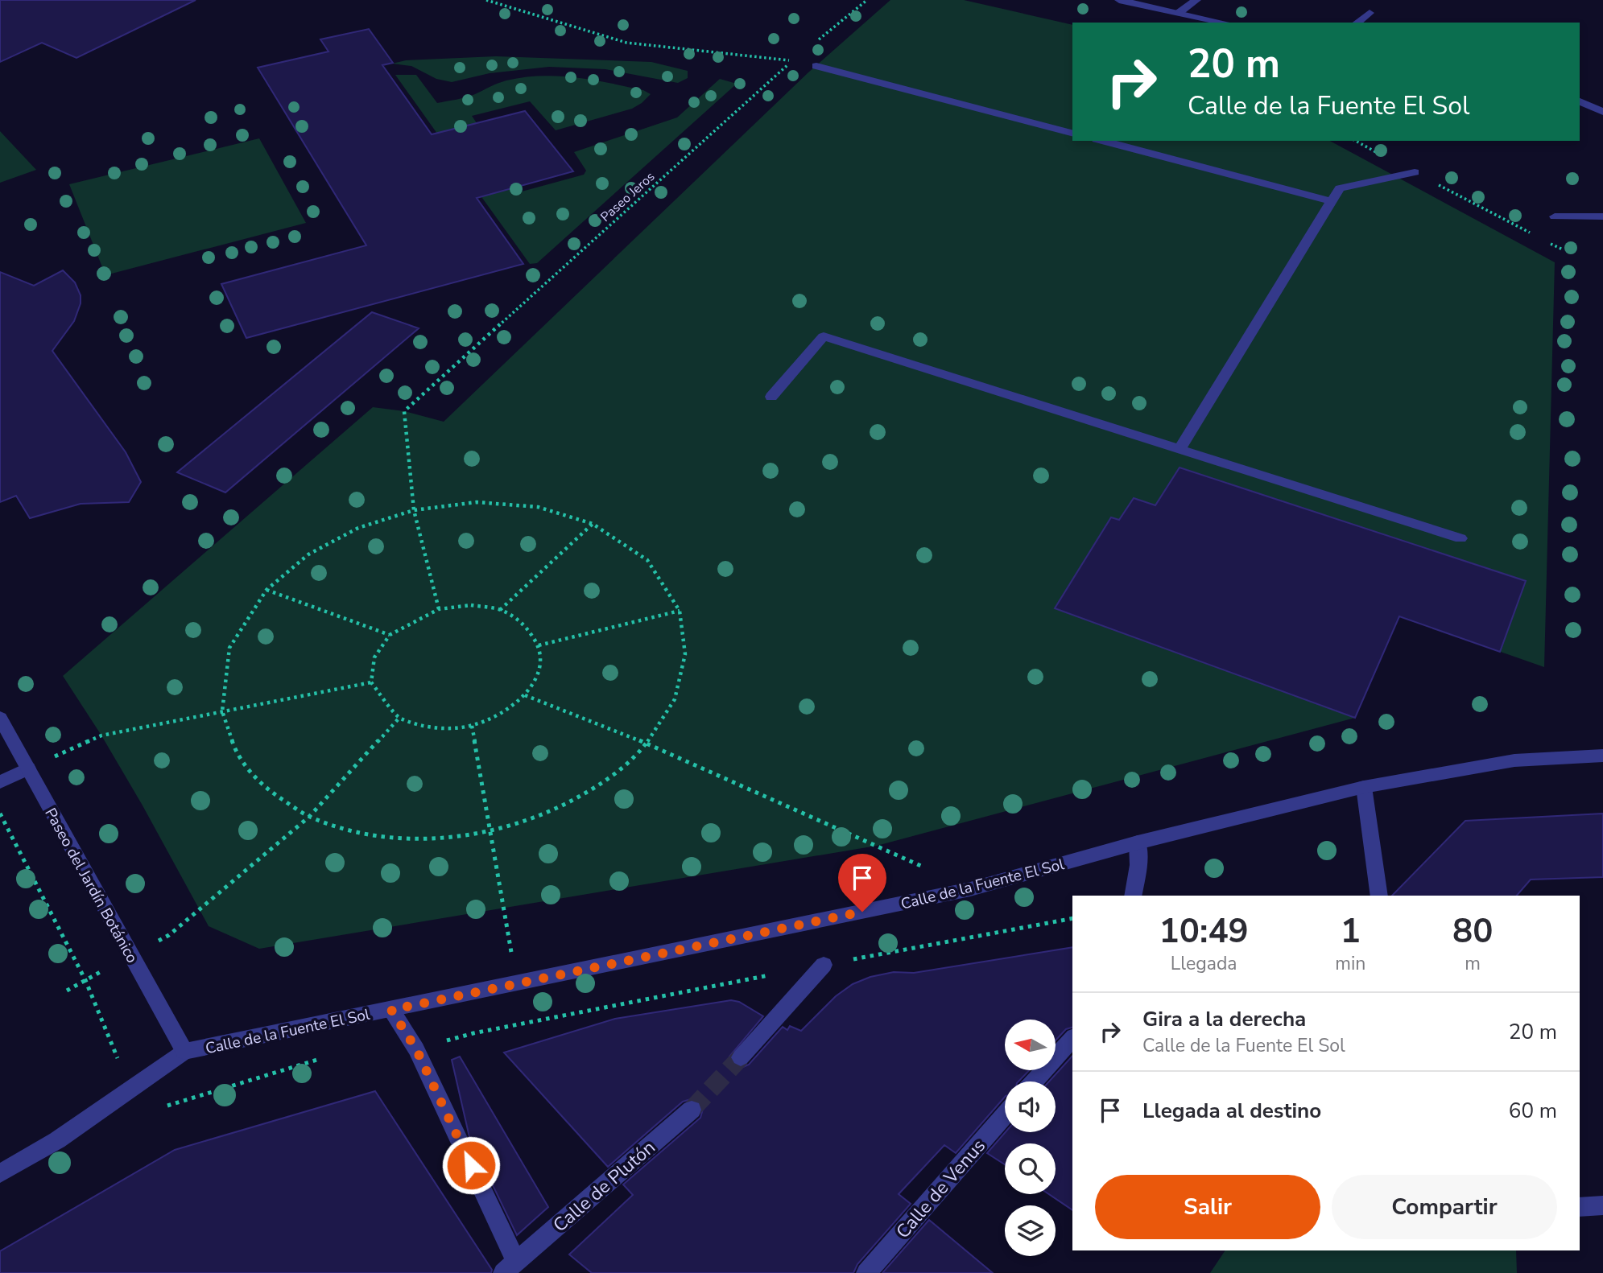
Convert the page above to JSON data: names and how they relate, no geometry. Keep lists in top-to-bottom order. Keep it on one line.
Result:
{"streets":{"street":["Calle de la Fuente El Sol","Paseo del Jardín Botánico","Calle de Plutón","Calle de Venus"],"path":["Paseo Jeros"]},"crossings":[["Calle de la Fuente El Sol","Paseo del Jardín Botánico"],["Calle de la Fuente El Sol","Calle de Plutón"]],"north":"left","page":{"turn":["20 m","Calle de la Fuente El Sol"],"eta":["10:49","Llegada","1","min","80","m"],"list":[{"name":"Gira a la derecha","note":"Calle de la Fuente El Sol","value":"20 m"},{"name":"Llegada al destino","value":"60 m"}],"buttons":["Salir","Compartir"]}}
